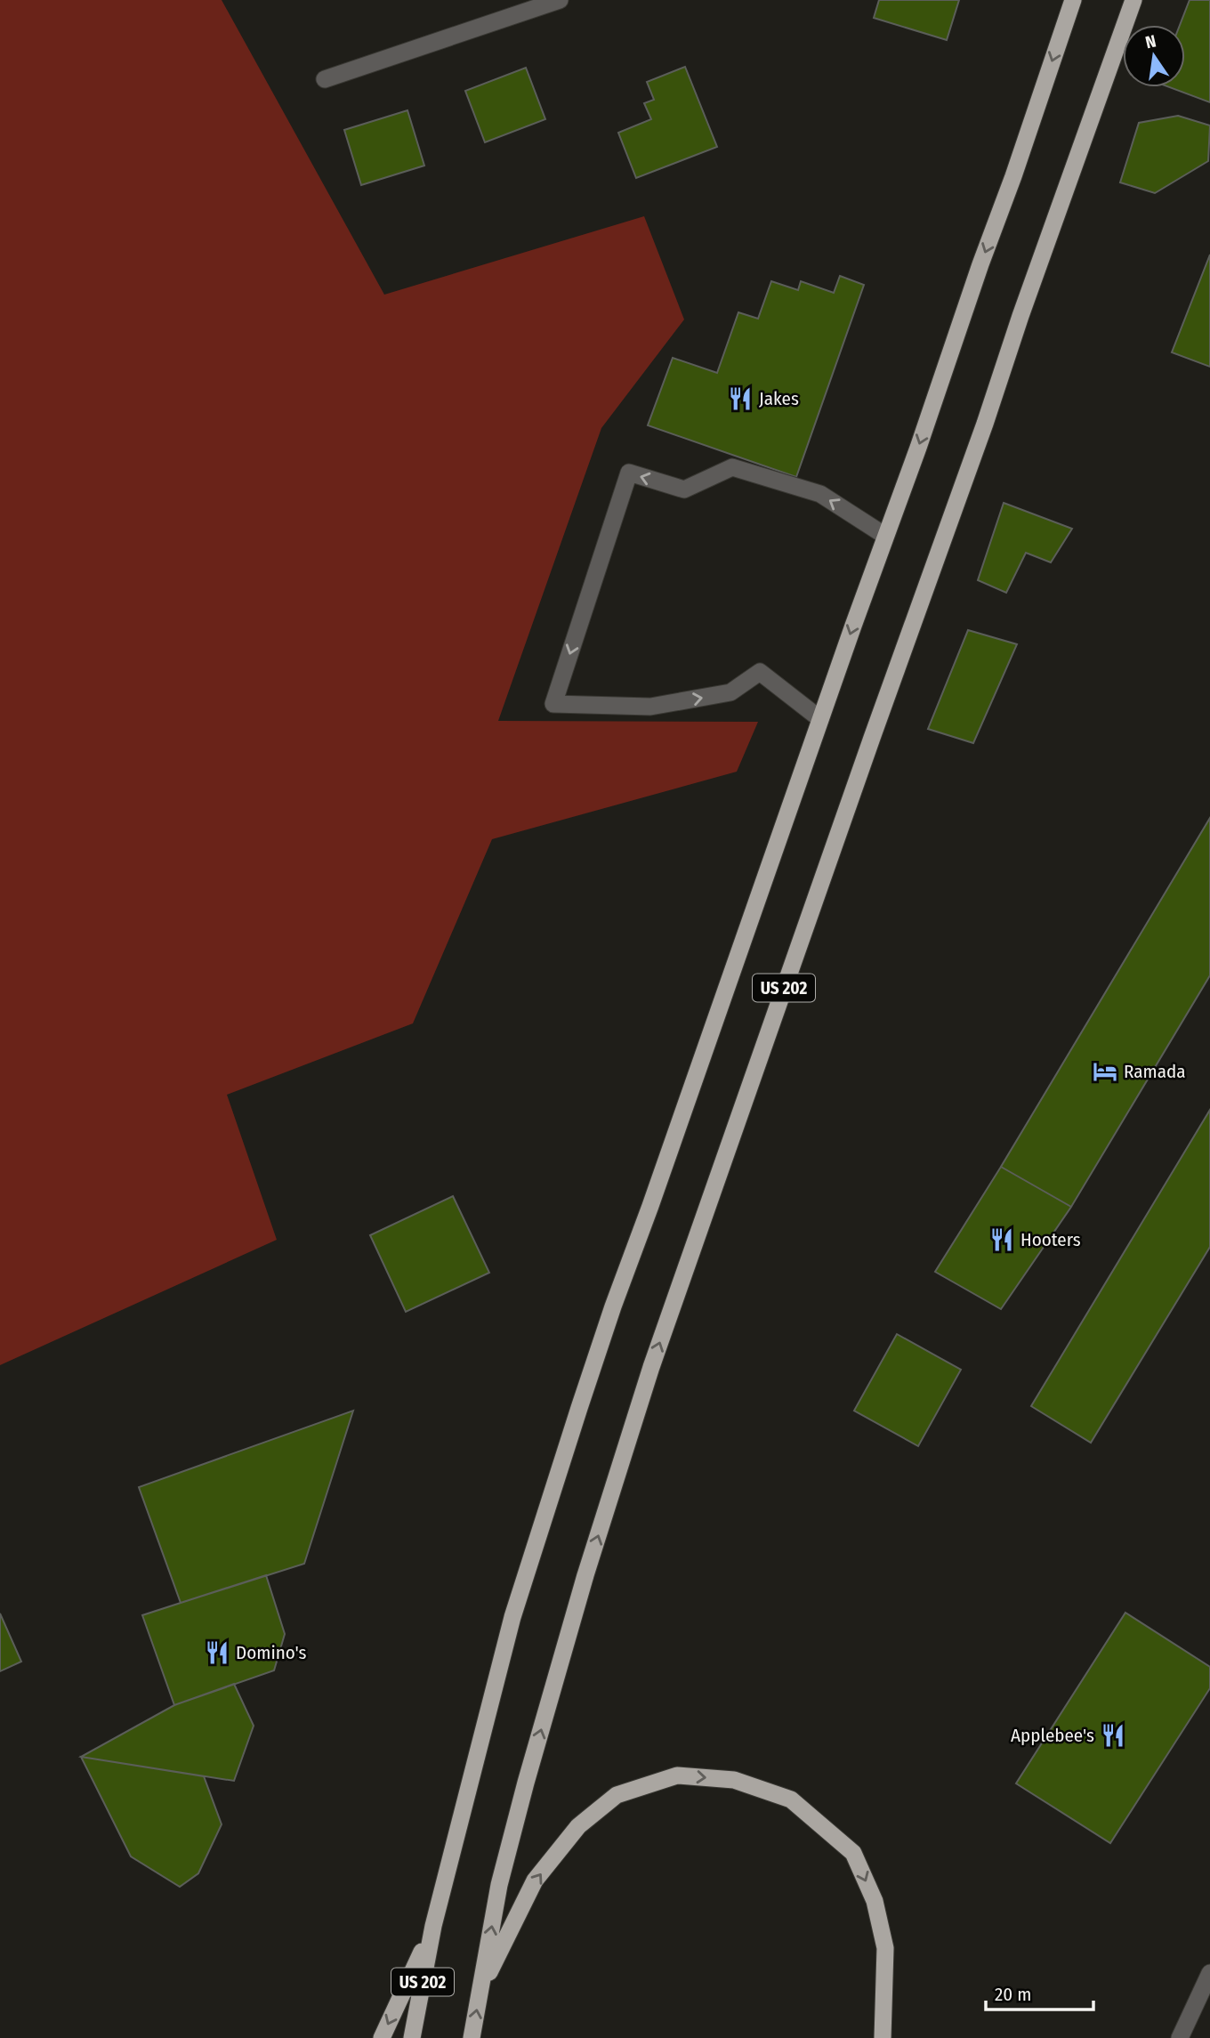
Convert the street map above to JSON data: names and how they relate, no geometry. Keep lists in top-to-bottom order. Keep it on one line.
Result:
{"streets":{"highway":["US 202"]},"places":{"restaurant":["Jakes","Hooters","Domino's","Applebee's"],"hotel":["Ramada"]},"scale_bar":"20 m","north":"top"}
